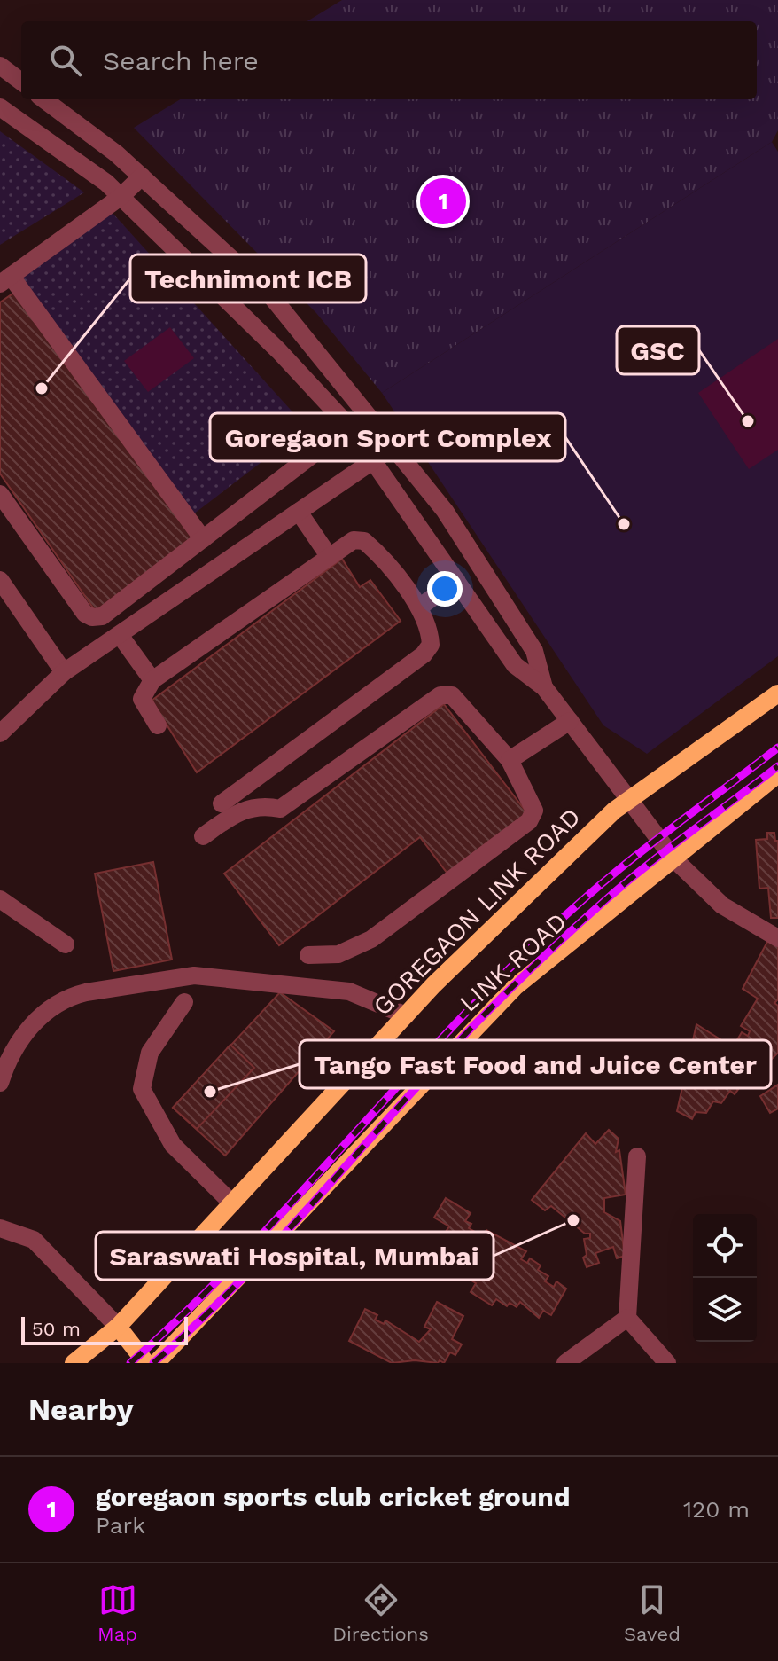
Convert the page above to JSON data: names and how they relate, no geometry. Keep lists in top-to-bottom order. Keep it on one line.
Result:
{"streets":{"main road":["GOREGAON LINK ROAD","LINK ROAD"]},"places":["Technimont ICB","GSC","Goregaon Sport Complex","Tango Fast Food and Juice Center","Saraswati Hospital, Mumbai"],"scale_bar":"50 m","page":{"search":"Search here","pins":"1","scale":"50 m","heading":"Nearby","list":[{"mark":"1","name":"goregaon sports club cricket ground","note":"Park","value":"120 m"}],"nav":["Map","Directions","Saved"]}}
